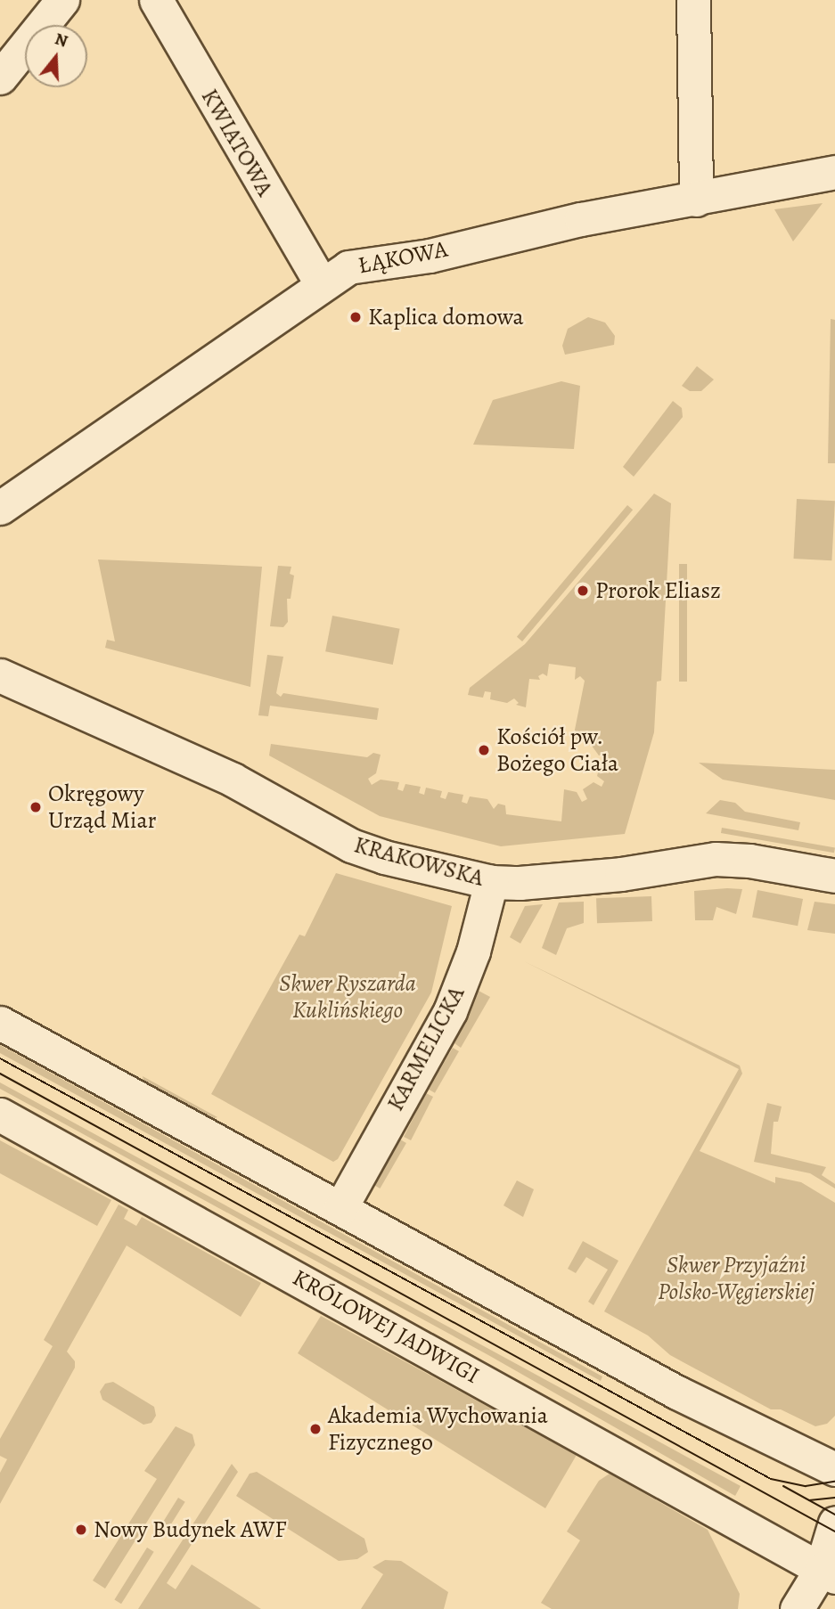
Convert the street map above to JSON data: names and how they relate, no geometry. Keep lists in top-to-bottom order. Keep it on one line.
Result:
{"streets":{"street":["KWIATOWA","ŁĄKOWA","KRAKOWSKA","KARMELICKA","KRÓLOWEJ JADWIGI"]},"crossings":[["KWIATOWA","ŁĄKOWA"],["KRAKOWSKA","KARMELICKA"]],"parks":["Skwer Ryszarda Kuklińskiego","Skwer Przyjaźni Polsko-Węgierskiej"],"places":["Kaplica domowa","Prorok Eliasz","Kościół pw. Bożego Ciała","Okręgowy Urząd Miar","Akademia Wychowania Fizycznego","Nowy Budynek AWF"],"north":"top"}
